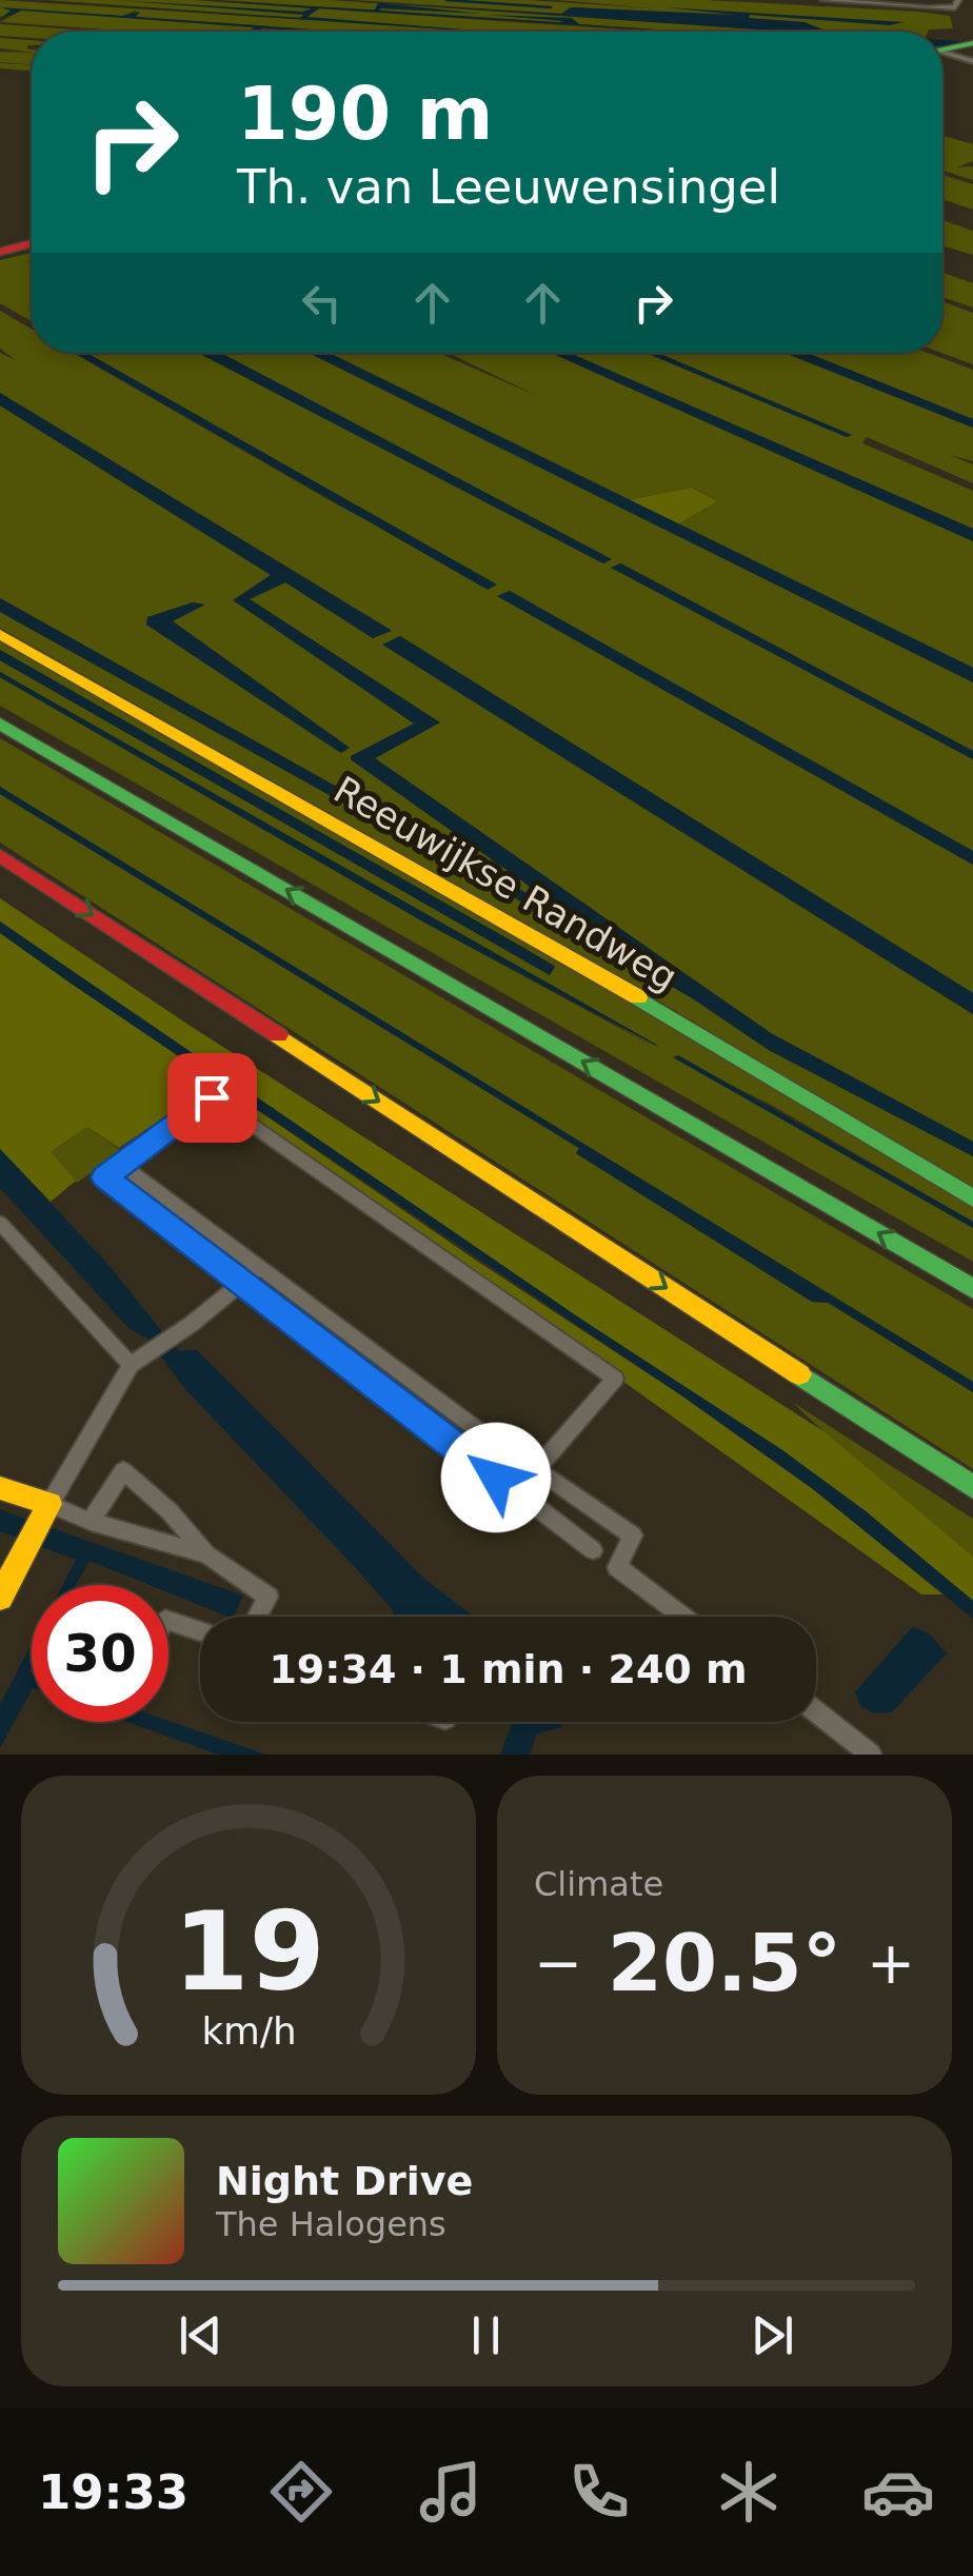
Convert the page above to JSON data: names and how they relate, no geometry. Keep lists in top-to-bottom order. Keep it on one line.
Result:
{"streets":{"main road":["Reeuwijkse Randweg"]},"page":{"turn":["190 m","Th. van Leeuwensingel"],"limit":"30","trip":"19:34 · 1 min · 240 m","tile":"Climate","heat":["−","20.5°","+"],"song":["Night Drive","The Halogens"],"tabs":"19:33","gauge":["19","km/h"]}}
